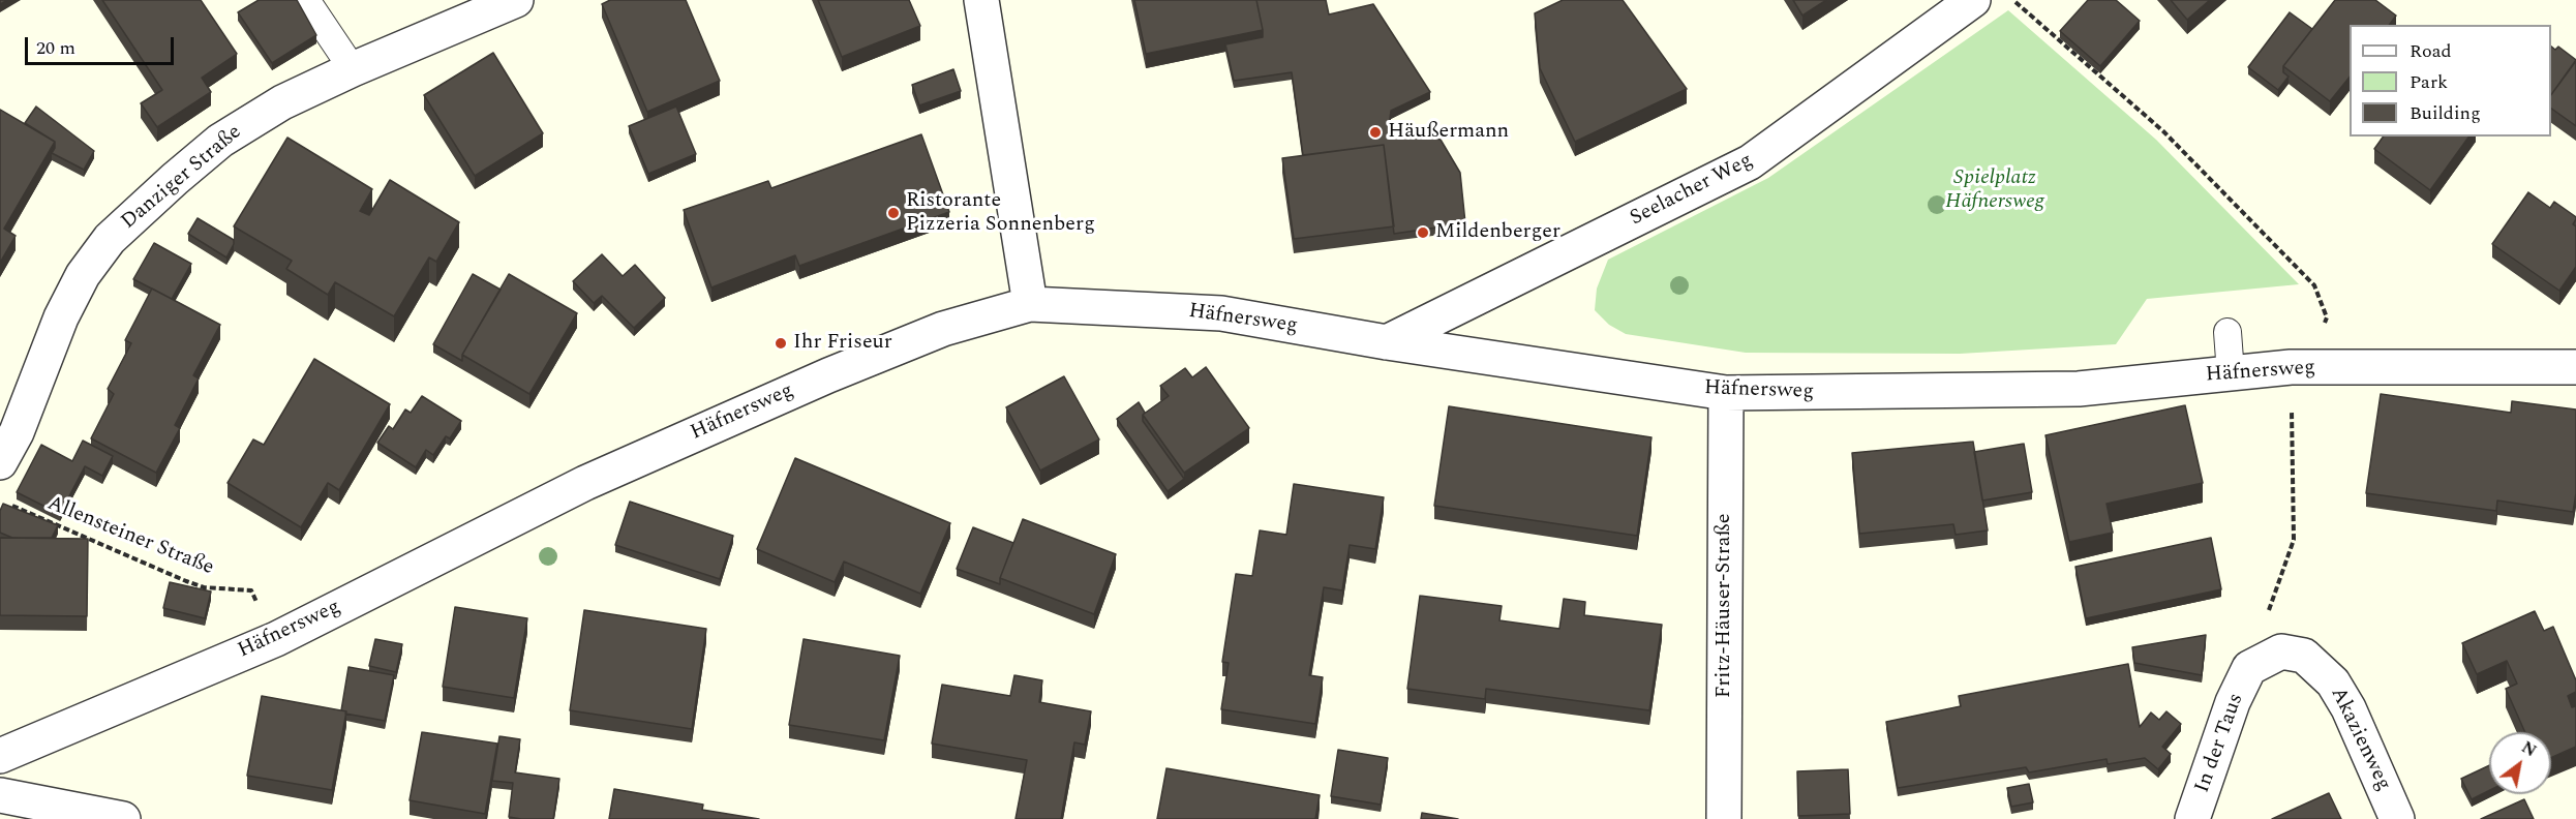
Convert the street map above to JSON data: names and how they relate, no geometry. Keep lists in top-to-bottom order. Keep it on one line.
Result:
{"streets":{"street":["Danziger Straße","Seelacher Weg","Häfnersweg","Fritz-Häuser-Straße","Akazienweg","In der Taus"],"path":["Allensteiner Straße"]},"crossings":[["Seelacher Weg","Häfnersweg"],["Häfnersweg","Fritz-Häuser-Straße"],["Akazienweg","In der Taus"]],"parks":["Spielplatz Häfnersweg"],"places":["Häußermann","Ristorante Pizzeria Sonnenberg","Mildenberger","Ihr Friseur"],"legend":["Road","Park","Building"],"scale_bar":"20 m","north":"top right"}
